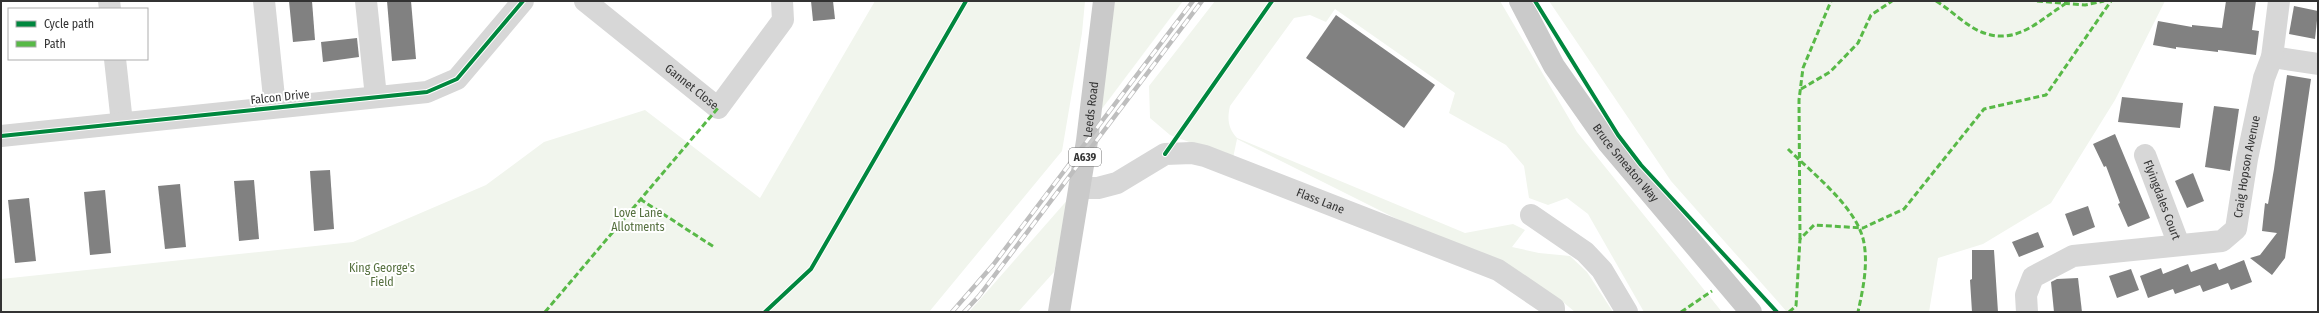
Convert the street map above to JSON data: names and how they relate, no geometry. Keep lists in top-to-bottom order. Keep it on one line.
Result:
{"streets":{"main road":["Leeds Road","A639","Bruce Smeaton Way"],"street":["Gannet Close","Falcon Drive","Craig Hopson Avenue","Flyingdales Court","Flass Lane"]},"crossings":[["Leeds Road","Flass Lane"],["Craig Hopson Avenue","Flyingdales Court"]],"parks":["Love Lane Allotments","King George's Field"],"legend":["Cycle path","Path"]}
